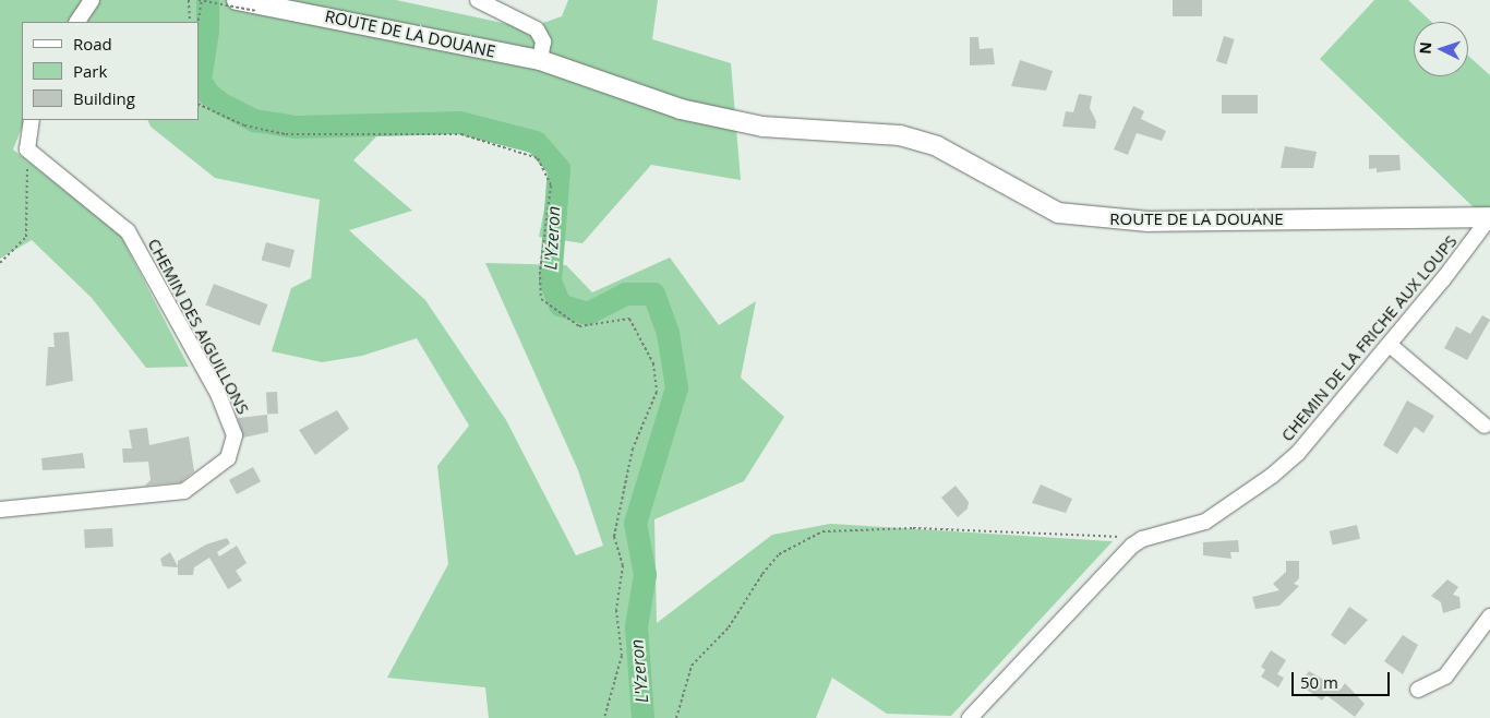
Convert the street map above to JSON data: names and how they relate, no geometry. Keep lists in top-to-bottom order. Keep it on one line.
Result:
{"streets":{"main road":["ROUTE DE LA DOUANE"],"street":["CHEMIN DES AIGUILLONS","CHEMIN DE LA FRICHE AUX LOUPS"]},"crossings":[["ROUTE DE LA DOUANE","CHEMIN DE LA FRICHE AUX LOUPS"]],"water":["L'Yzeron"],"legend":["Road","Park","Building"],"scale_bar":"50 m","north":"left"}
